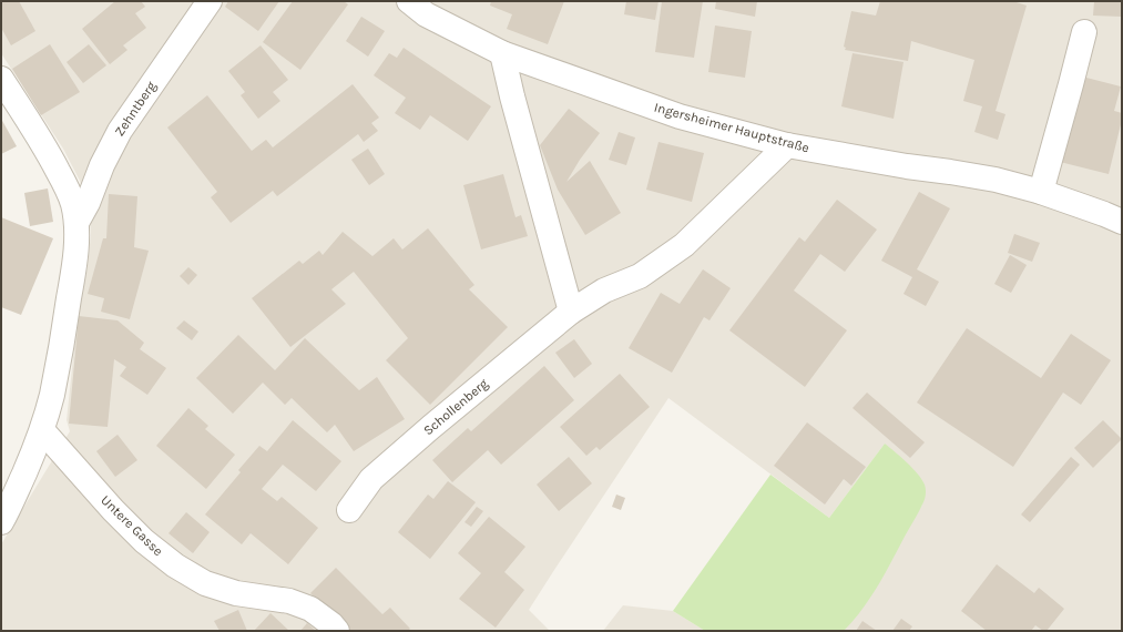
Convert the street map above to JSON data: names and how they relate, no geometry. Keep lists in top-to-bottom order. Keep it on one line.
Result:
{"streets":{"street":["Zehntberg","Ingersheimer Hauptstraße","Schollenberg","Untere Gasse"]},"crossings":[["Ingersheimer Hauptstraße","Schollenberg"]]}
